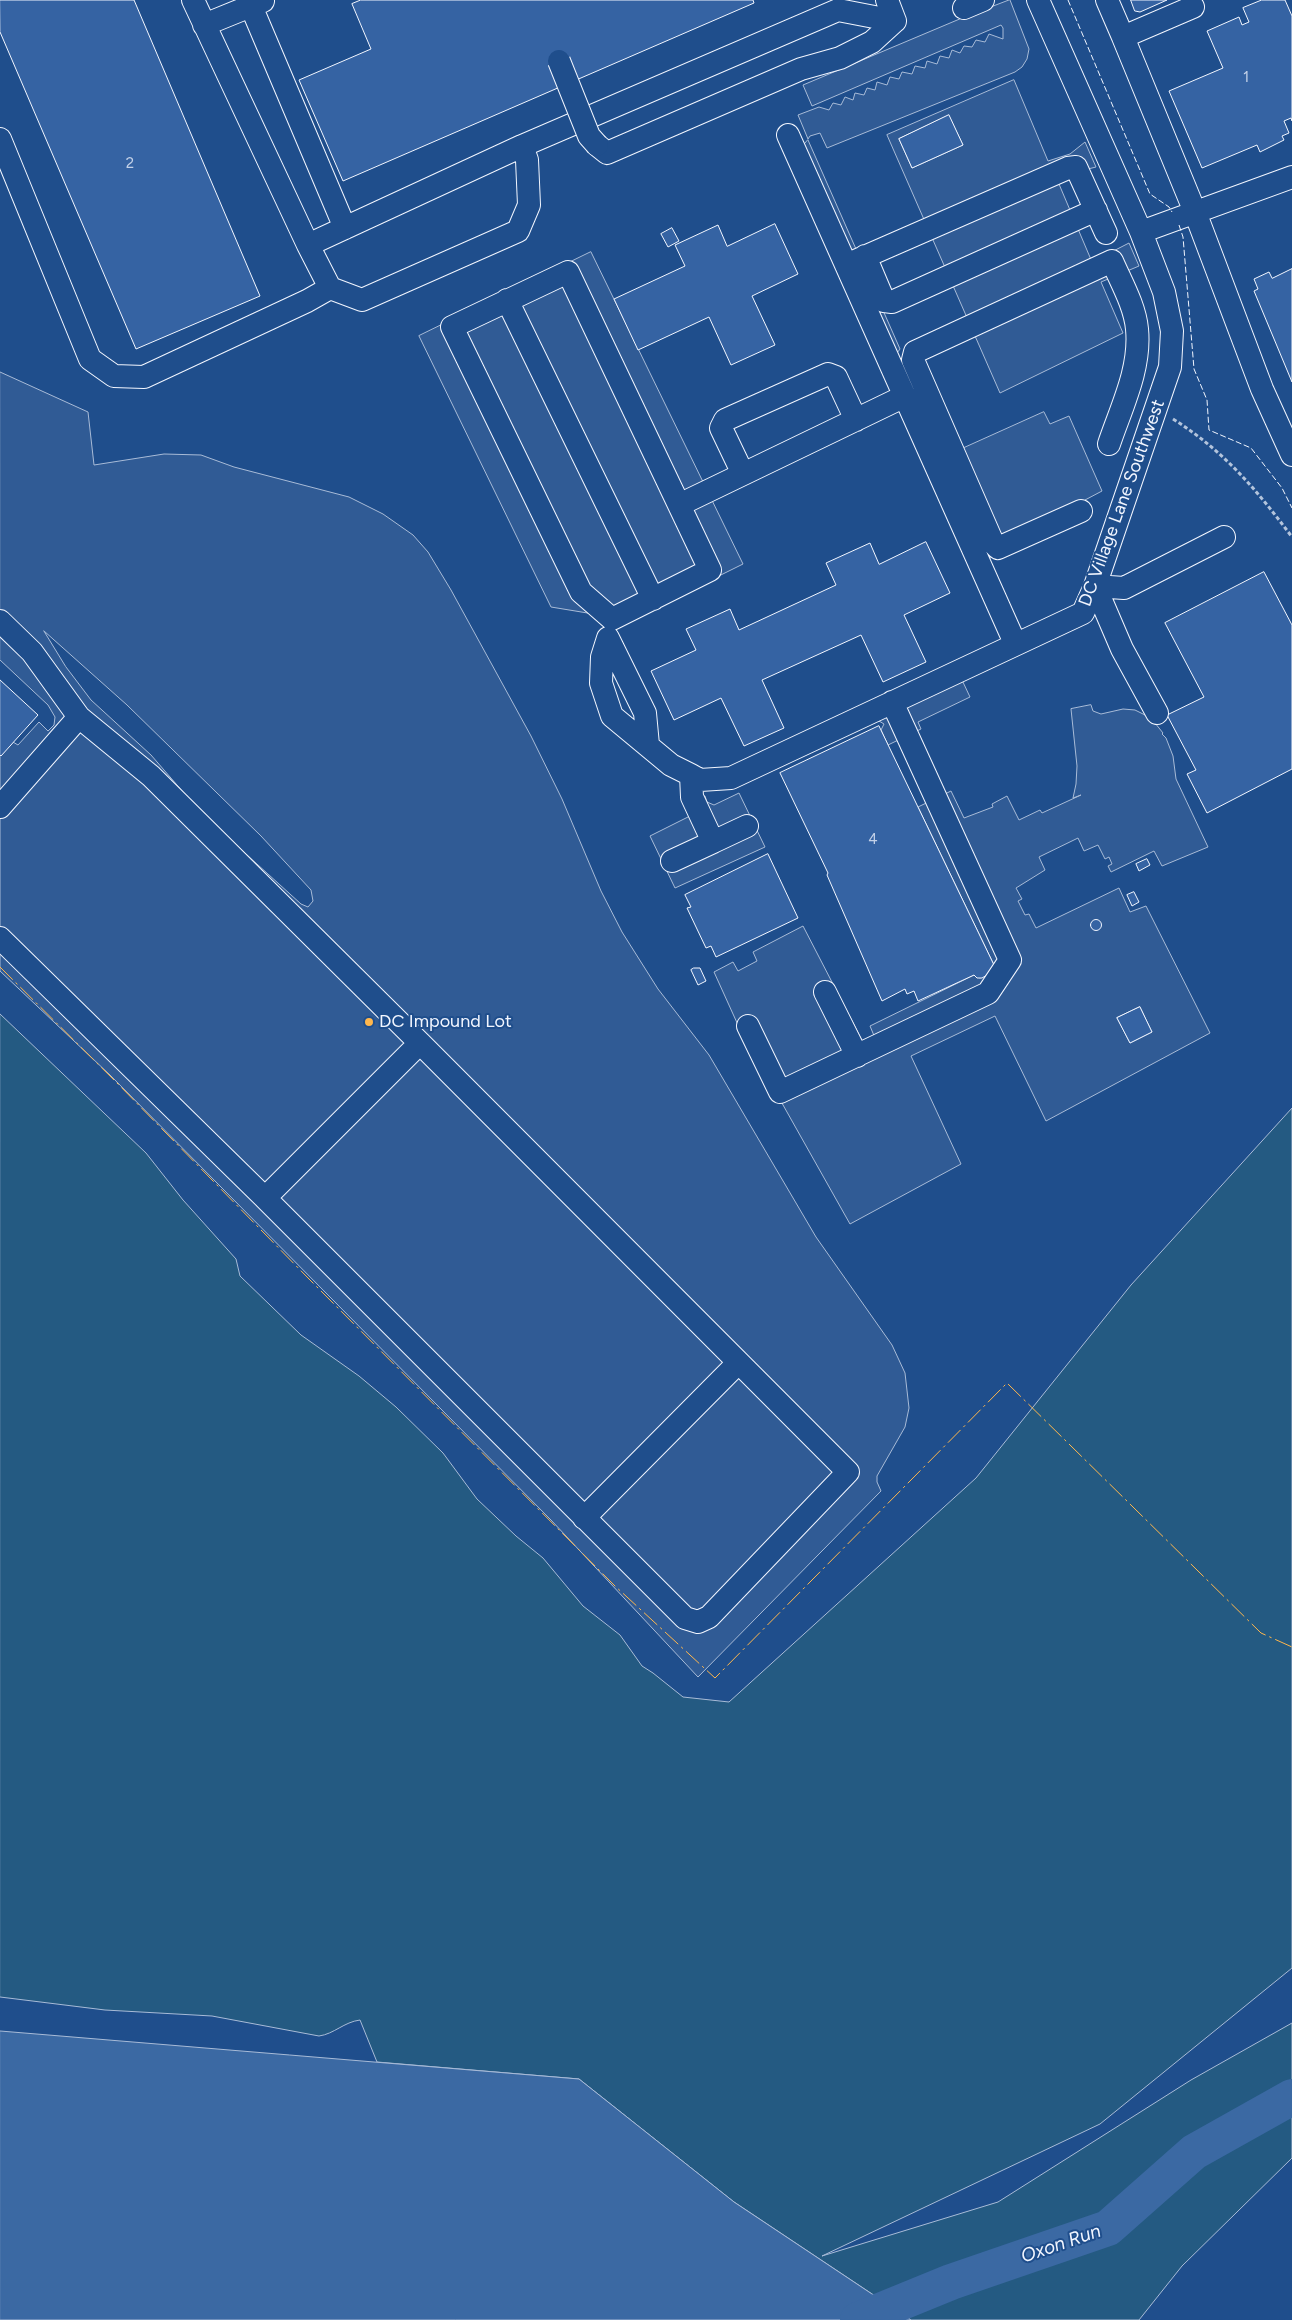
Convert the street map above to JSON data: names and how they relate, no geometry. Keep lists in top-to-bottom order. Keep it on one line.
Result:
{"streets":{"street":["DC Village Lane Southwest"]},"water":["Oxon Run"],"places":["DC Impound Lot"],"house_numbers":["1","2","4"]}
